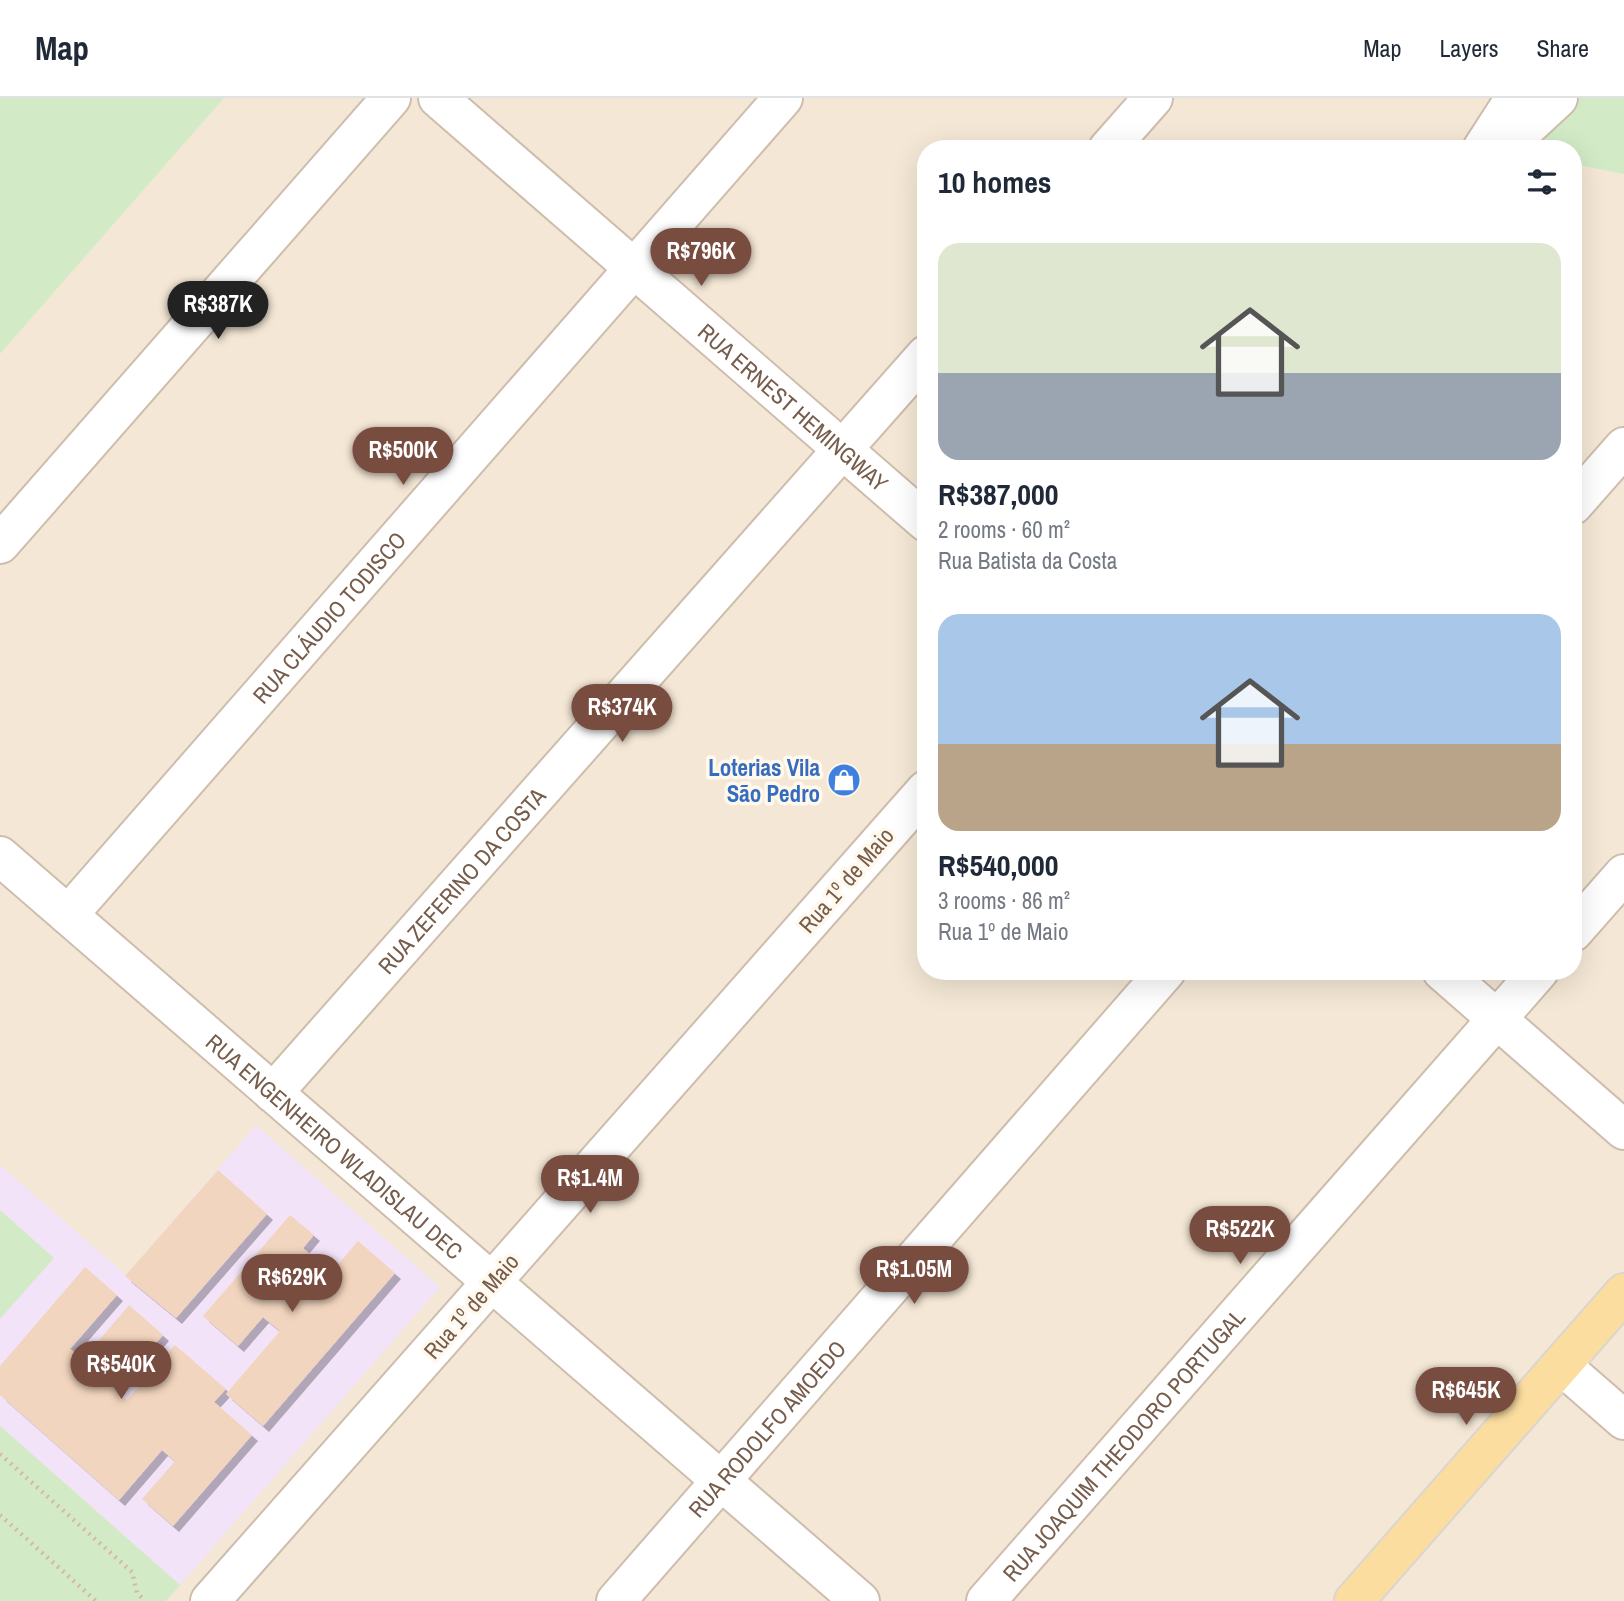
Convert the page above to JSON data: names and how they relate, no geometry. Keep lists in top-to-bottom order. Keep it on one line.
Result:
{"streets":{"street":["RUA ERNEST HEMINGWAY","RUA CLÁUDIO TODISCO","Rua 1º de Maio","RUA ZEFERINO DA COSTA","RUA ENGENHEIRO WLADISLAU DEC","RUA RODOLFO AMOEDO","RUA JOAQUIM THEODORO PORTUGAL"]},"crossings":[["RUA ERNEST HEMINGWAY","RUA CLÁUDIO TODISCO"],["RUA ERNEST HEMINGWAY","RUA ZEFERINO DA COSTA"],["RUA CLÁUDIO TODISCO","RUA ENGENHEIRO WLADISLAU DEC"],["Rua 1º de Maio","RUA ENGENHEIRO WLADISLAU DEC"],["RUA ZEFERINO DA COSTA","RUA ENGENHEIRO WLADISLAU DEC"],["RUA ENGENHEIRO WLADISLAU DEC","RUA RODOLFO AMOEDO"]],"places":{"shop":["Loterias Vila São Pedro"]},"page":{"header":"Map","nav":["Map","Layers","Share"],"heading":"10 homes","list":[{"name":"R$387,000","note":"2 rooms · 60 m² · Rua Batista da Costa"},{"name":"R$540,000","note":"3 rooms · 86 m² · Rua 1º de Maio"}],"price":["R$796K","R$387K","R$500K","R$374K","R$1.4M","R$522K","R$1.05M","R$629K","R$540K","R$645K"]}}
